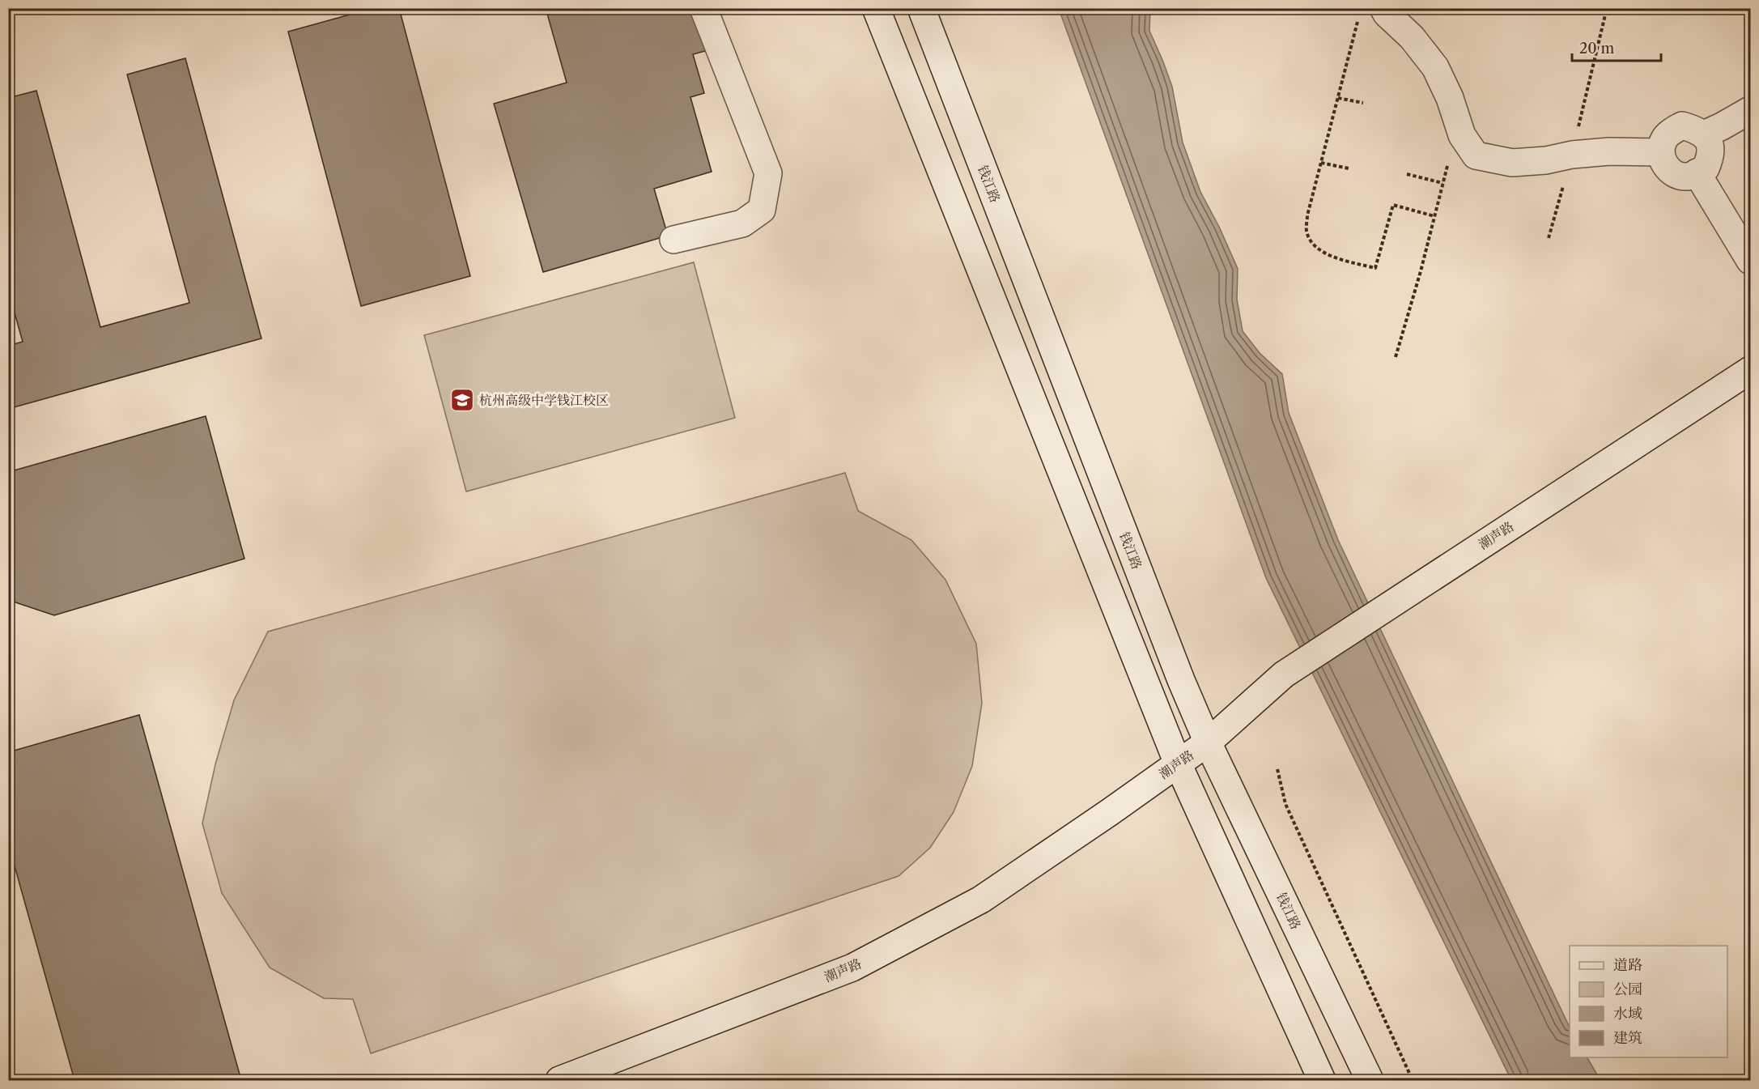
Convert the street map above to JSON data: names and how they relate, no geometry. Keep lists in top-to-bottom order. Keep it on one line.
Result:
{"streets":{"street":["钱江路","潮声路"]},"crossings":[["钱江路","潮声路"]],"places":{"school or university":["杭州高级中学钱江校区"]},"legend":["道路","公园","水域","建筑"],"scale_bar":"20 m"}
